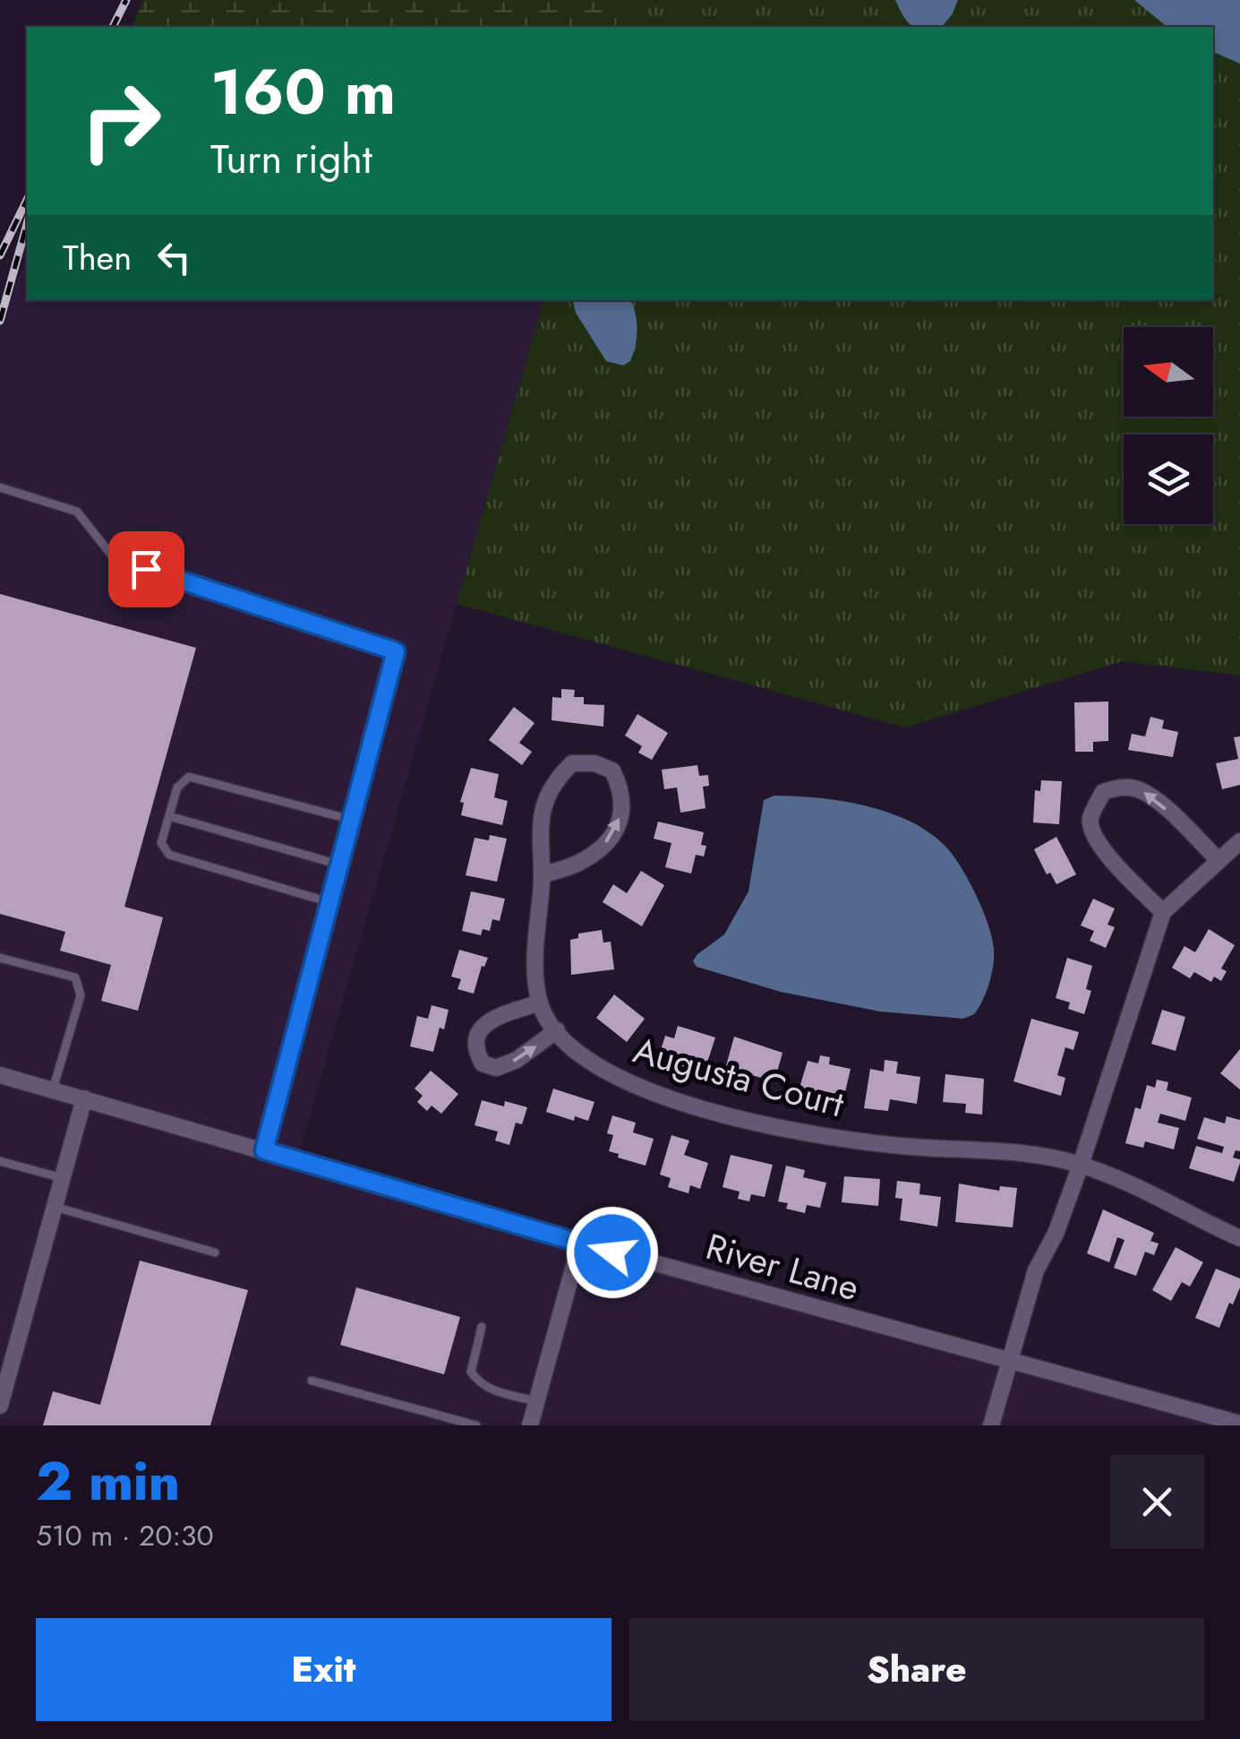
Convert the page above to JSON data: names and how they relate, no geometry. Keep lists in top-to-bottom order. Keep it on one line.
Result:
{"streets":{"street":["Augusta Court","River Lane"]},"north":"left","page":{"turn":["160 m","Turn right"],"then":"Then","heading":["2 min","510 m · 20:30"],"buttons":["Exit","Share"]}}
